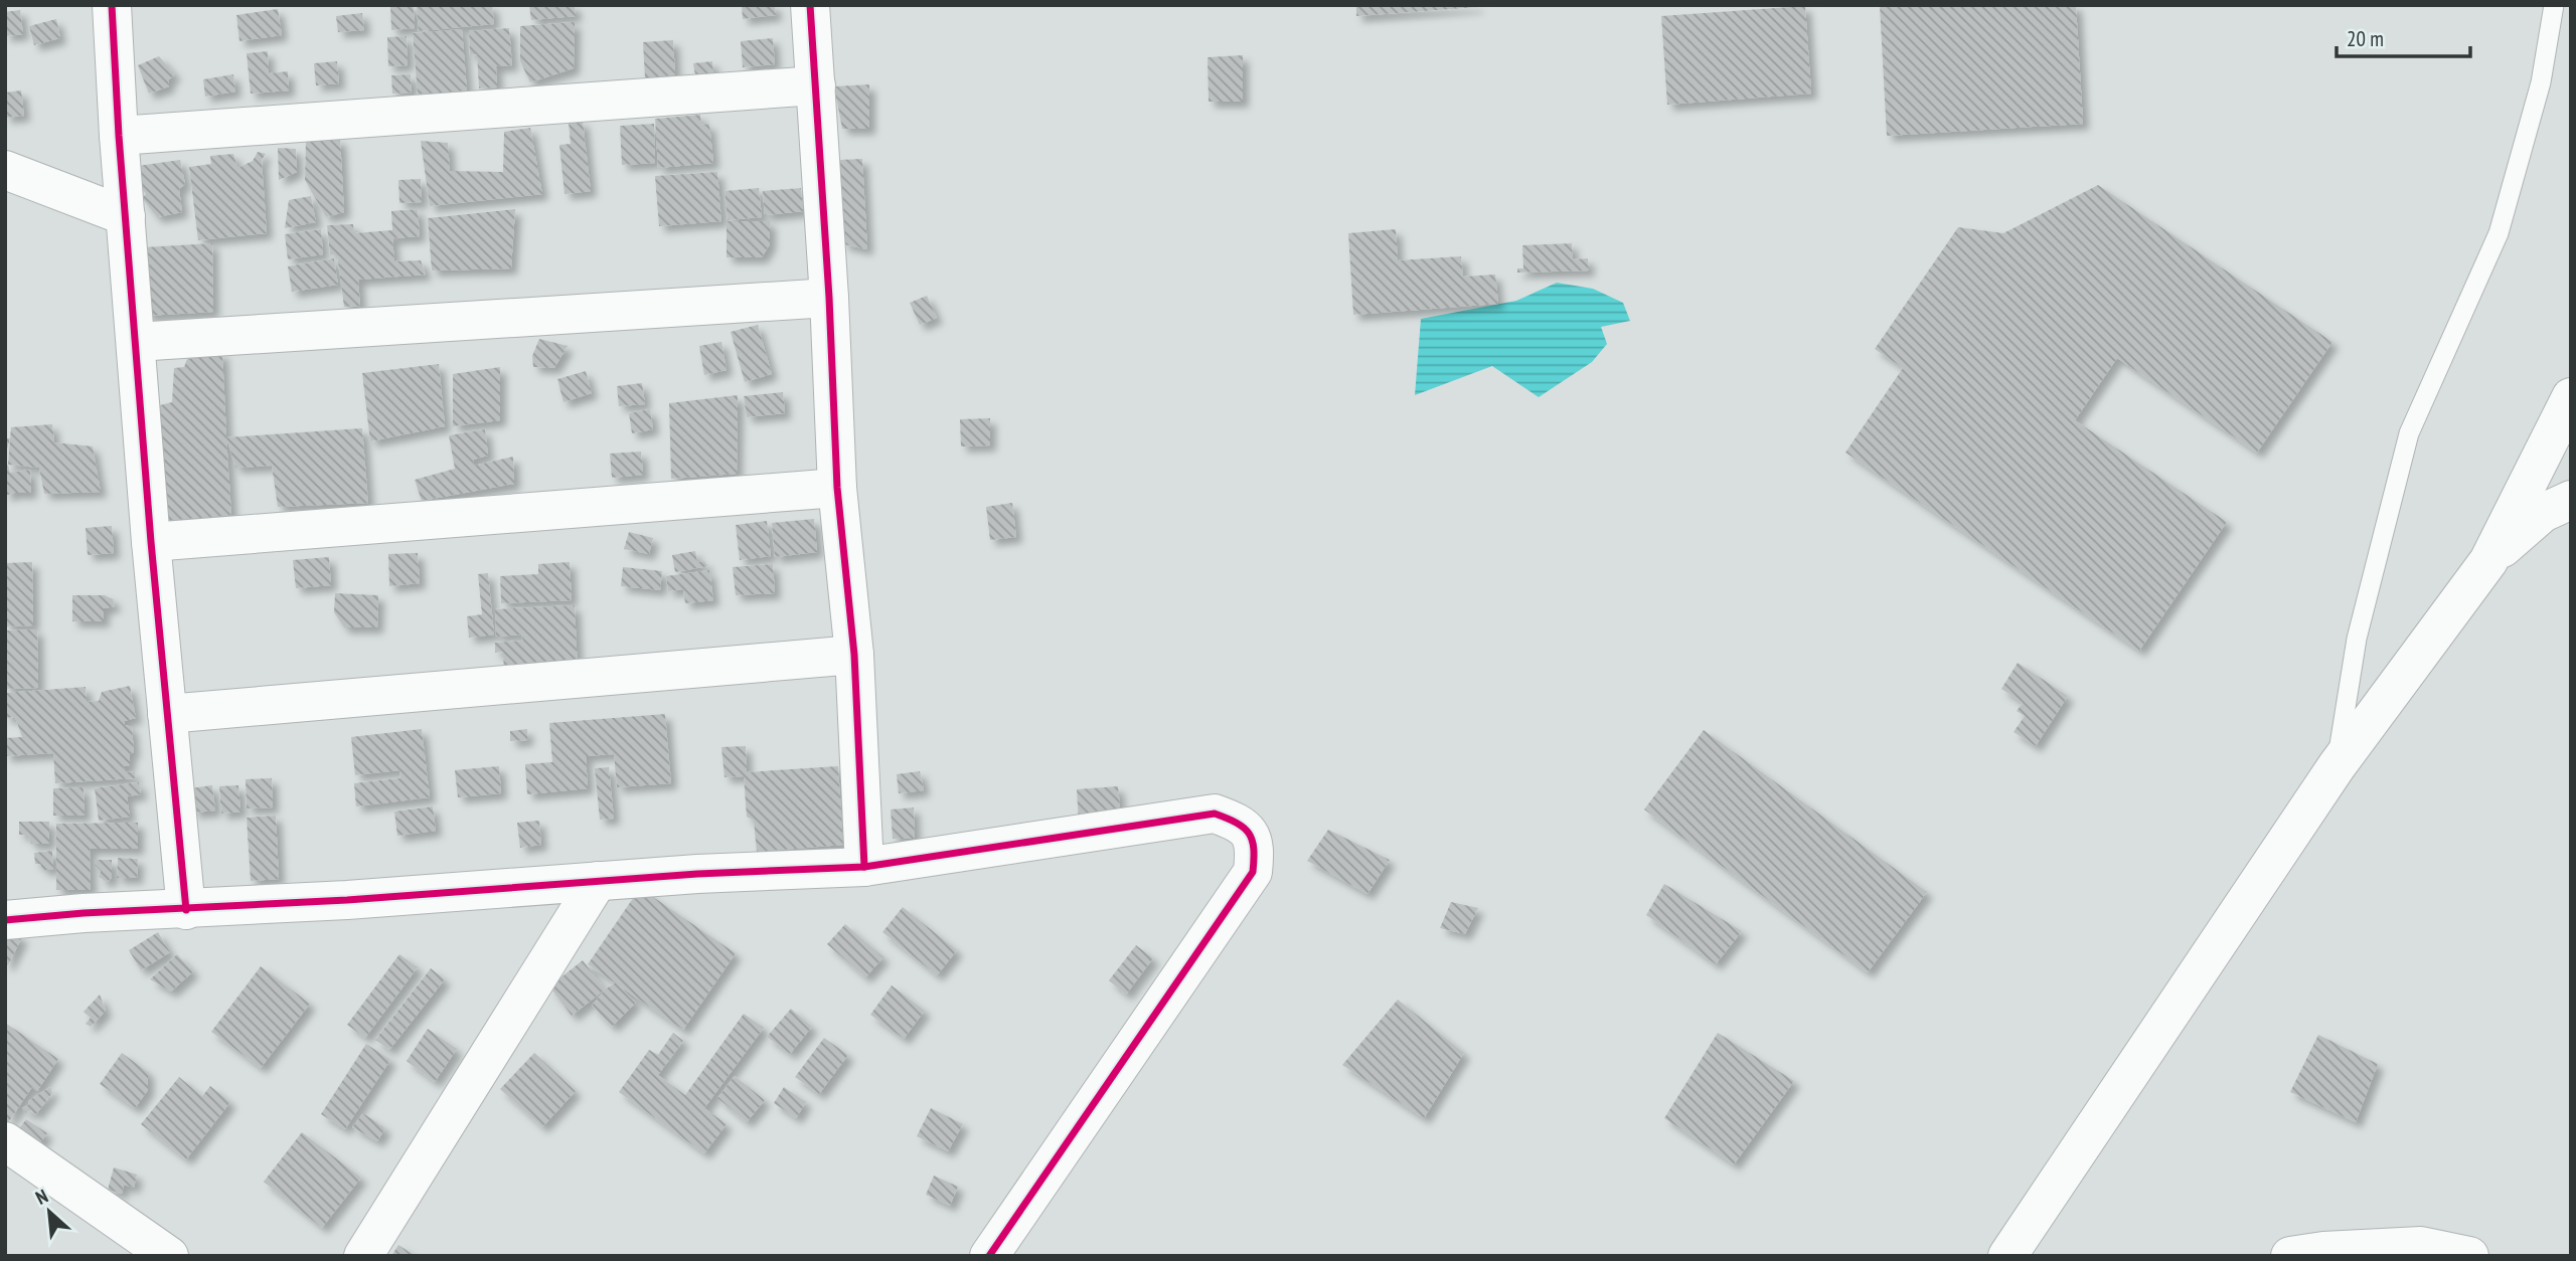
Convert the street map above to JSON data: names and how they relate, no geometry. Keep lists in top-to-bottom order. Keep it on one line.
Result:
{"scale_bar":"20 m","north":"top left"}
